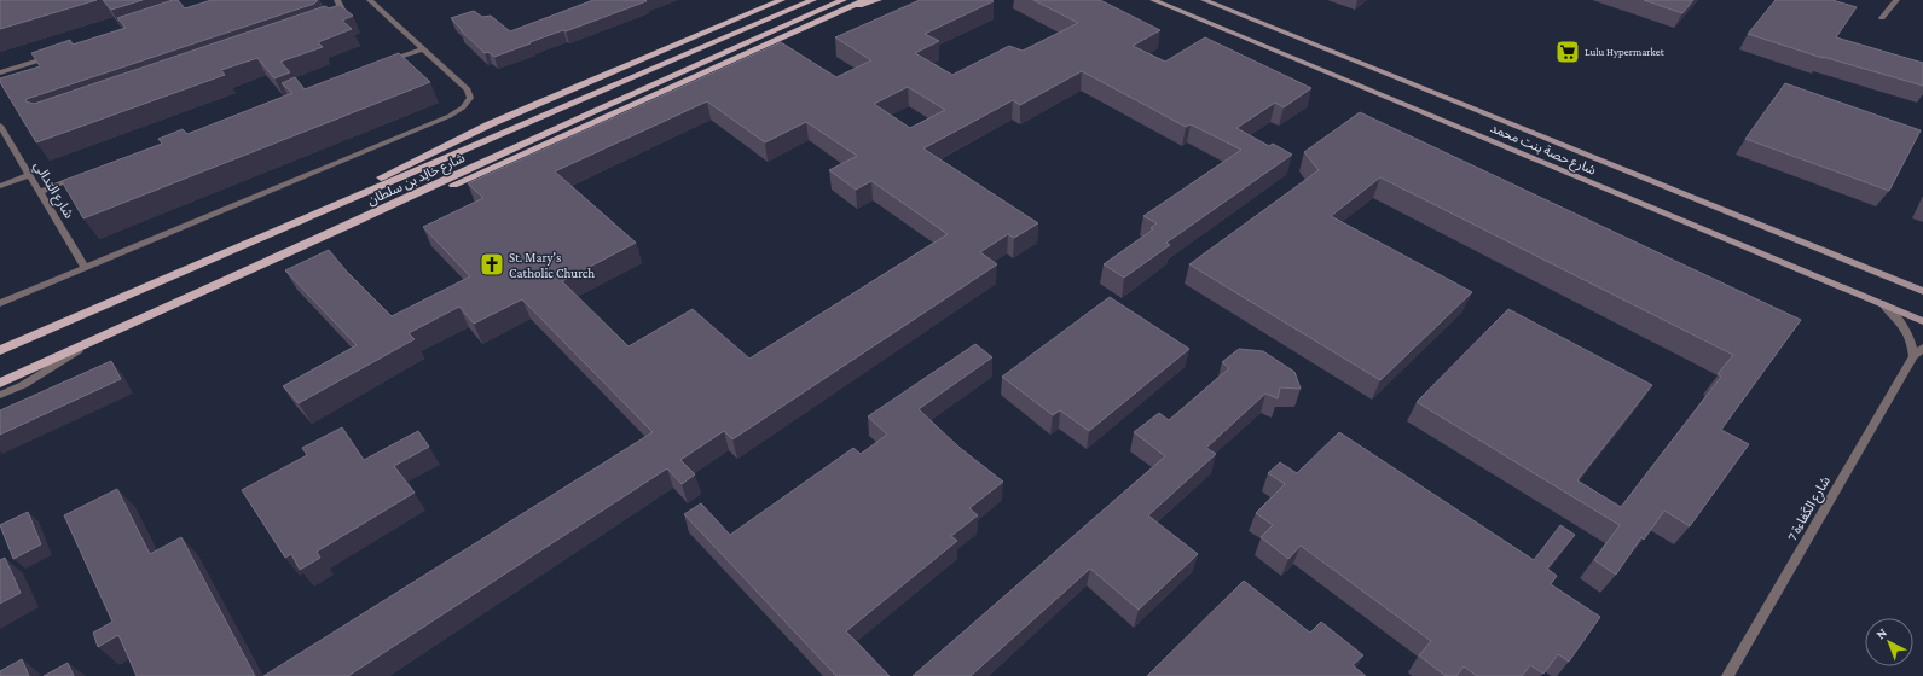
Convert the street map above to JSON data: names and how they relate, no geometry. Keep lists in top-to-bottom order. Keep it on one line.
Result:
{"streets":{"main road":["شارع حصة بنت محمد","شارع خالِد بن سلطان"],"street":["شارع التدالي","شارع الكَفاءة 7"]},"places":{"supermarket":["Lulu Hypermarket"],"church":["St. Mary's Catholic Church"]},"north":"top left"}
